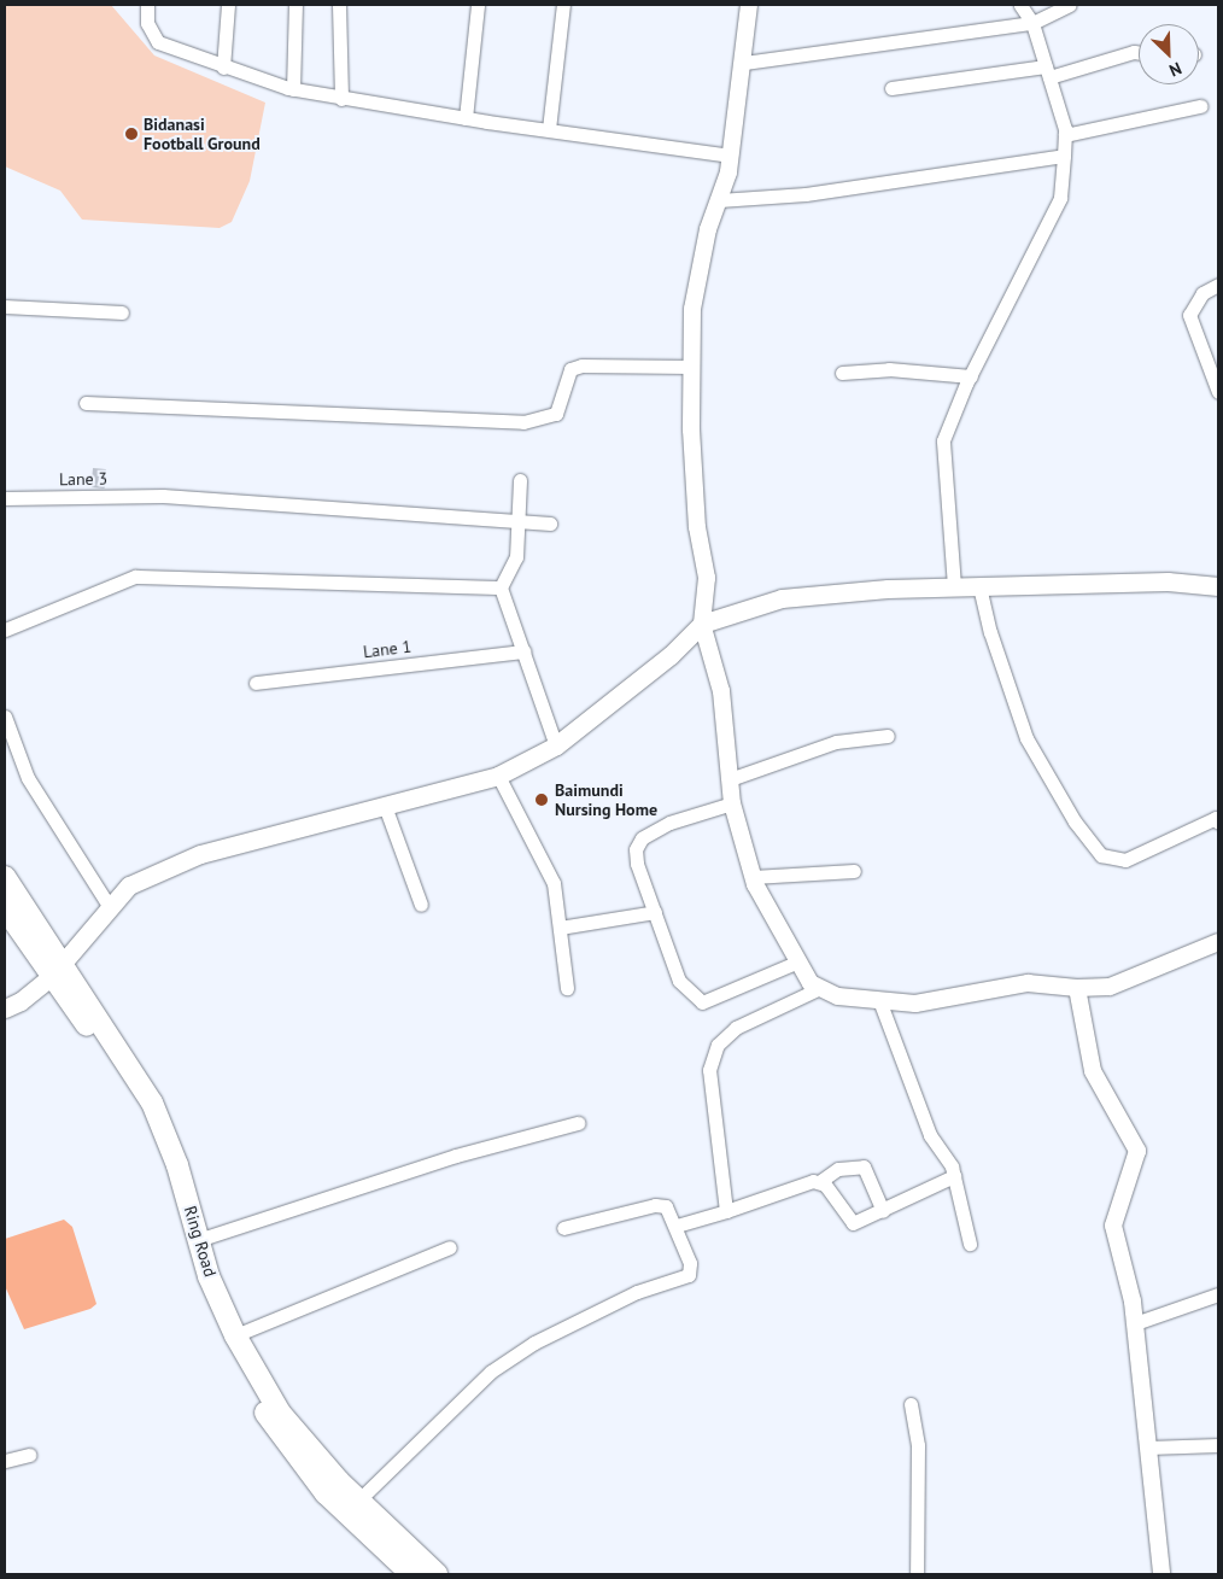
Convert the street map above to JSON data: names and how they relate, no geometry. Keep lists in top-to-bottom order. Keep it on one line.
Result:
{"streets":{"main road":["Ring Road"],"street":["Lane 3","Lane 1"]},"places":["Bidanasi Football Ground","Baimundi Nursing Home"],"north":"bottom right"}
